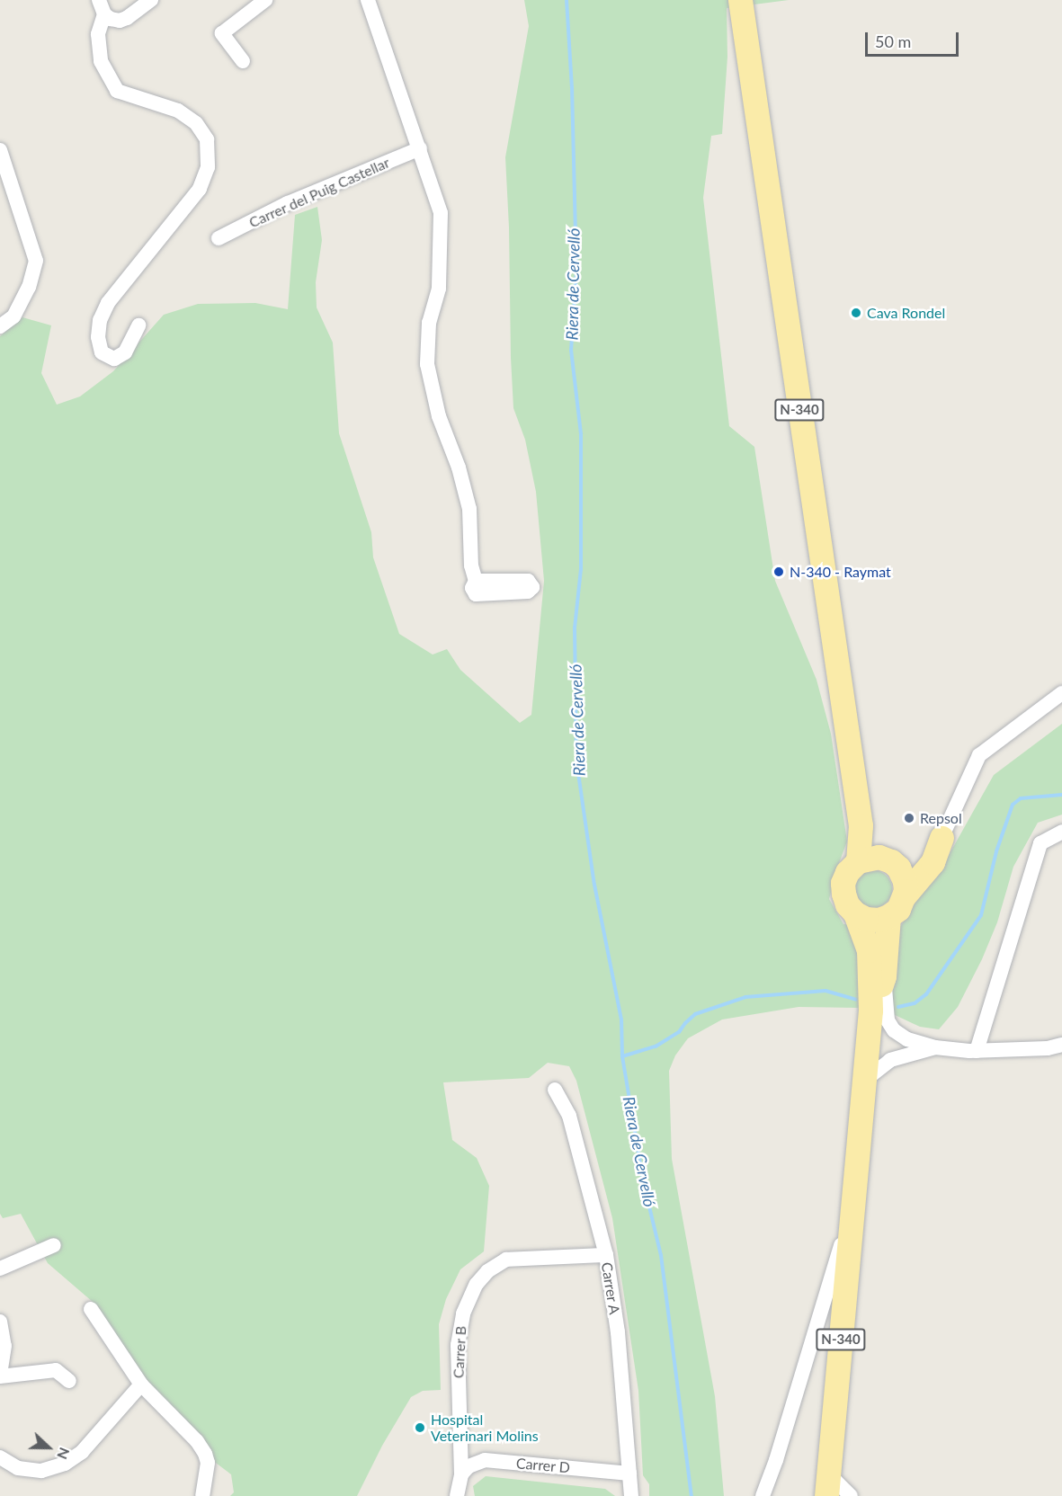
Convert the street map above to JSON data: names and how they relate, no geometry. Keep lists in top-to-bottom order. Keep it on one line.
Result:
{"streets":{"main road":["N-340"],"street":["Carrer del Puig Castellar","Carrer A","Carrer B","Carrer D"]},"crossings":[["Carrer A","Carrer B"],["Carrer A","Carrer D"],["Carrer B","Carrer D"]],"water":["Riera de Cervelló"],"places":["Cava Rondel","N-340 - Raymat","Repsol","Hospital Veterinari Molins"],"scale_bar":"50 m","north":"right"}
